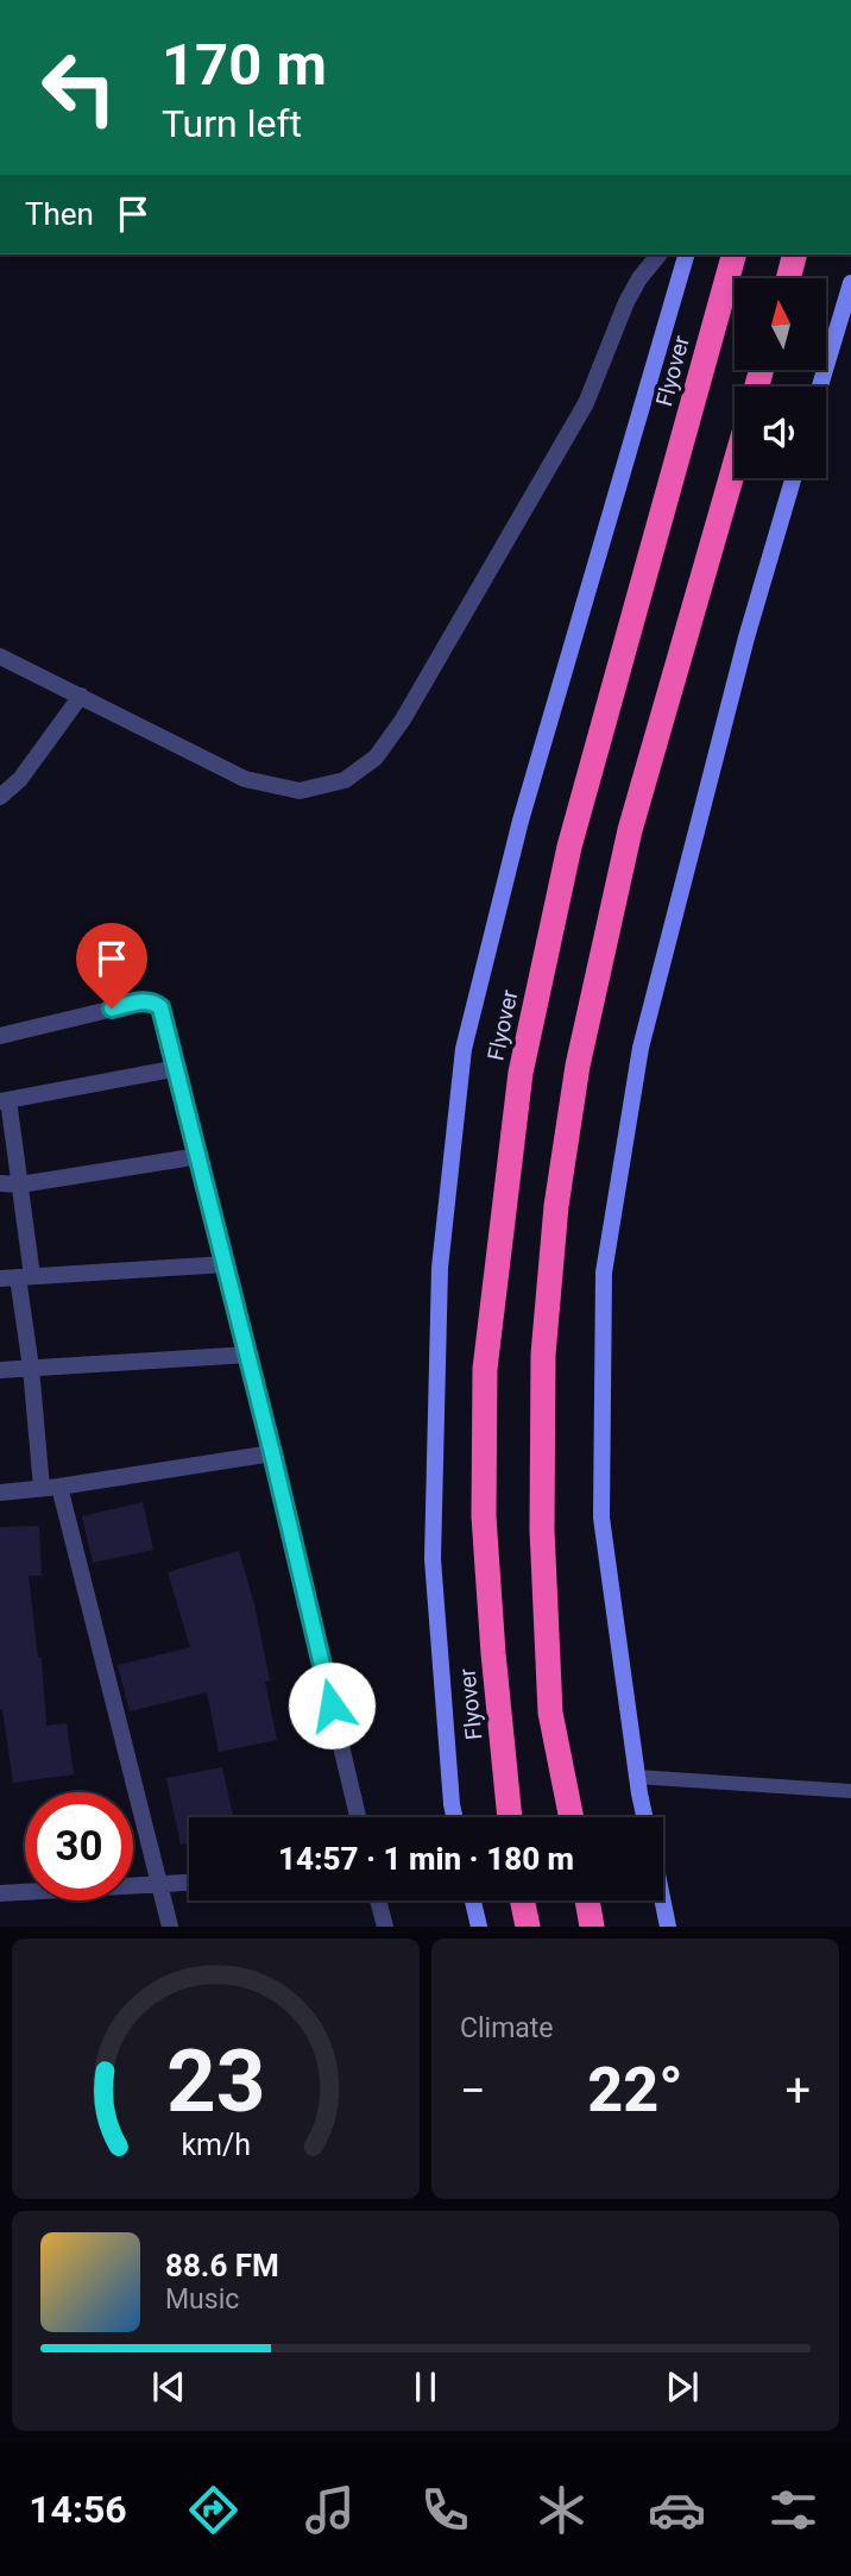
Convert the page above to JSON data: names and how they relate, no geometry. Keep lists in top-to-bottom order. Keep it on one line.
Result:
{"streets":{"highway":["Flyover"]},"north":"top","page":{"turn":["170 m","Turn left"],"then":"Then","limit":"30","trip":"14:57 · 1 min · 180 m","tile":"Climate","heat":["−","22°","+"],"song":["88.6 FM","Music"],"tabs":"14:56","gauge":["23","km/h"]}}
